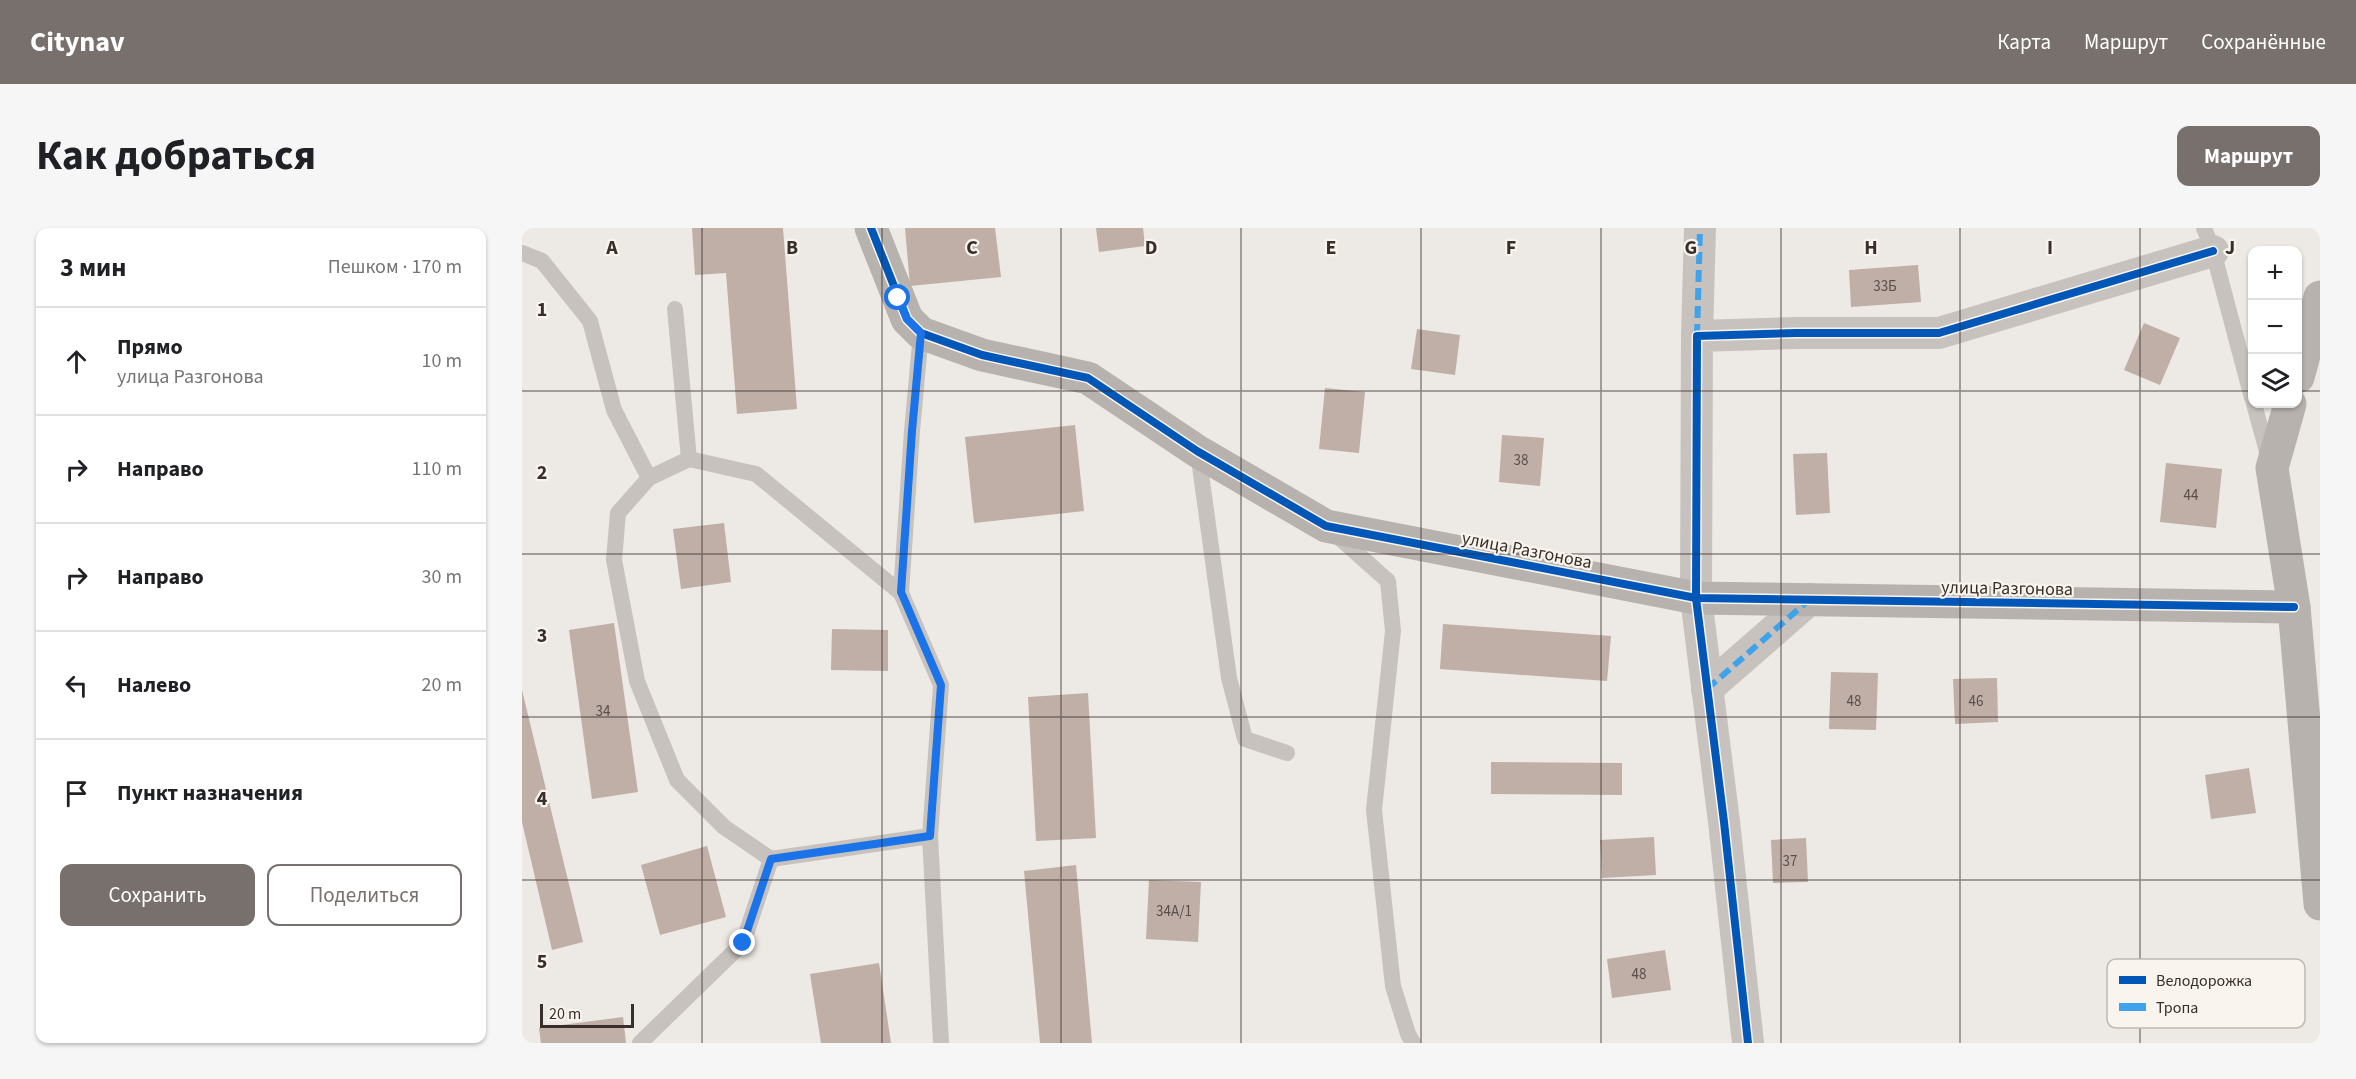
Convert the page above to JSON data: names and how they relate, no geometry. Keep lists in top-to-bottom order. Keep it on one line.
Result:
{"streets":{"street":["улица Разгонова"]},"house_numbers":["33Б","38","44","48","46","34","37","34А/1","48"],"legend":["Велодорожка","Тропа"],"scale_bar":"20 m","page":{"header":"Citynav","nav":["Карта","Маршрут","Сохранённые"],"title":"Как добраться","buttons":["Маршрут",["Сохранить","Поделиться"]],"heading":["3 мин","Пешком · 170 m"],"map_buttons":["+","−"],"list":[["Прямо","улица Разгонова","10 m"],["Направо","110 m"],["Направо","30 m"],["Налево","20 m"],"Пункт назначения"],"scale":"20 m"},"grid":{"columns":["A","B","C","D","E","F","G","H","I","J"],"rows":["1","2","3","4","5"]}}
